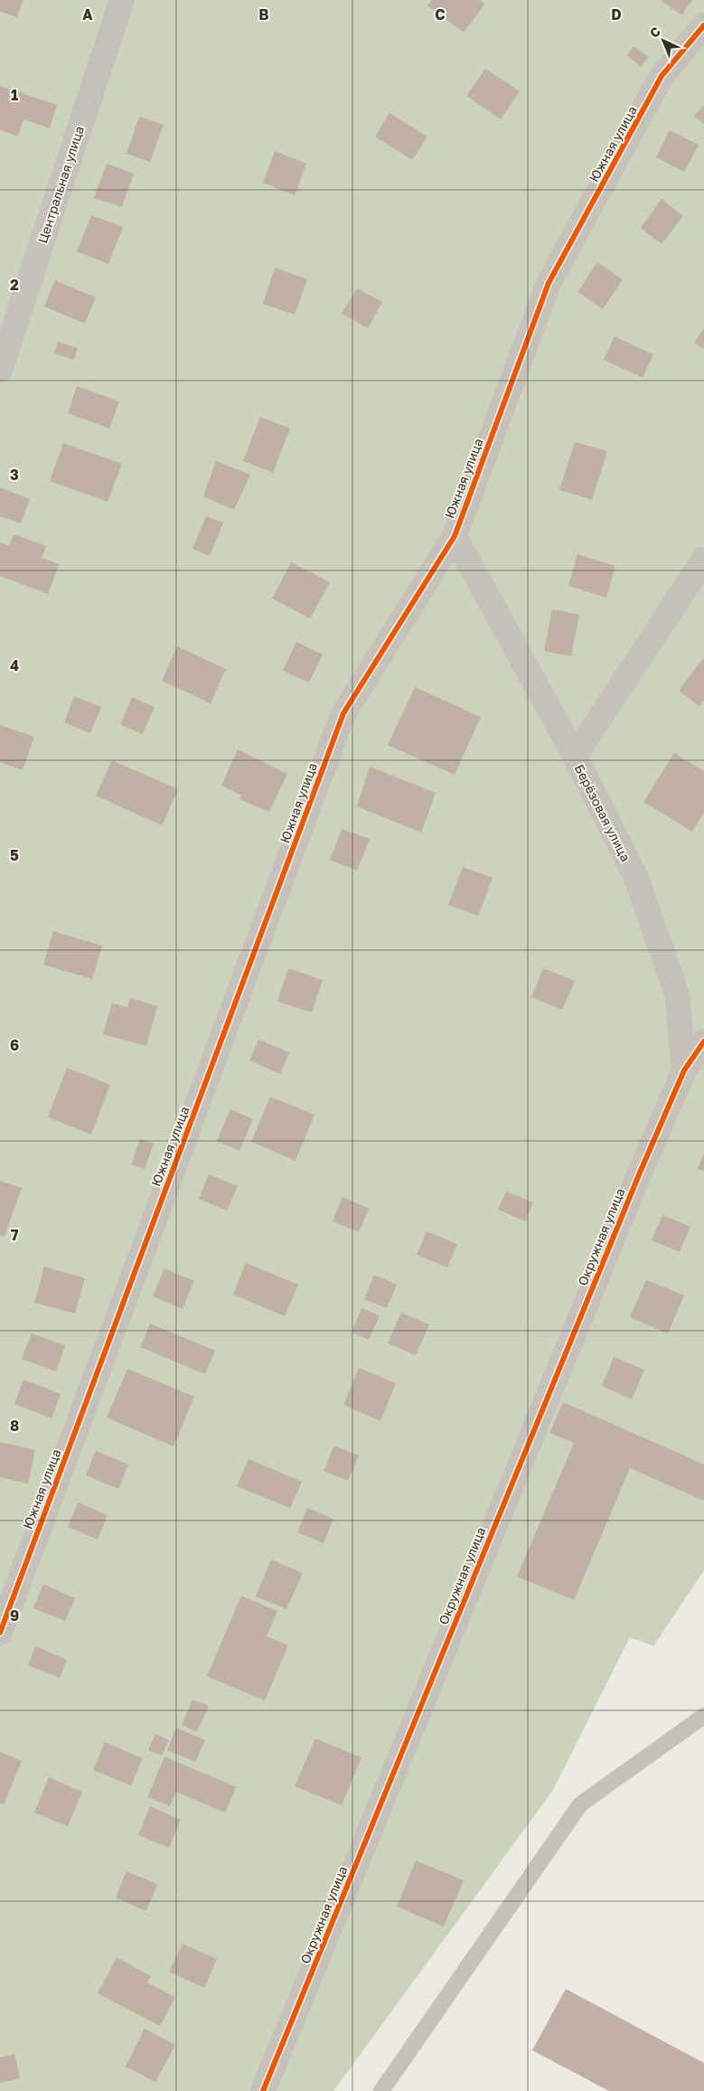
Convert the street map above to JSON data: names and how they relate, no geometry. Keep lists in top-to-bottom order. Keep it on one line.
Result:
{"streets":{"street":["Южная улица","Центральная улица","Берёзовая улица","Окружная улица"]},"crossings":[["Берёзовая улица","Окружная улица"]],"north":"top left","grid":{"columns":["A","B","C","D"],"rows":["1","2","3","4","5","6","7","8","9"]}}
